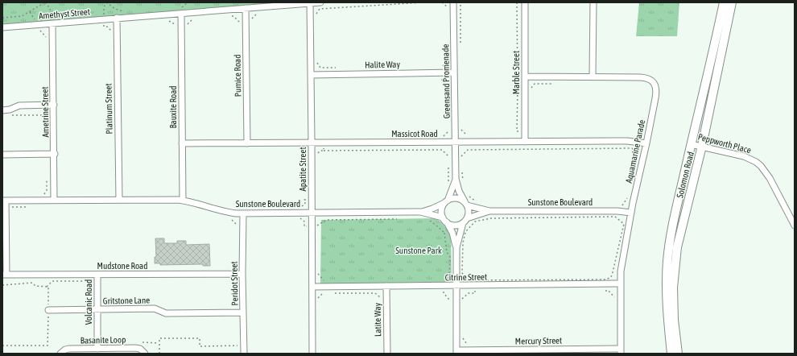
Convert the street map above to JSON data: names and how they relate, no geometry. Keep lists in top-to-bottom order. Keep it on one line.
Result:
{"streets":{"main road":["Solomon Road"],"street":["Amethyst Street","Halite Way","Marble Street","Pumice Road","Greensand Promenade","Bauxite Road","Platinum Street","Ametrine Street","Massicot Road","Peppworth Place","Aquamarine Parade","Apatite Street","Sunstone Boulevard","Mudstone Road","Citrine Street","Peridot Street","Gritstone Lane","Volcanic Road","Latite Way","Basanite Loop","Mercury Street"]},"crossings":[["Amethyst Street","Pumice Road"],["Amethyst Street","Bauxite Road"],["Amethyst Street","Platinum Street"],["Amethyst Street","Ametrine Street"],["Amethyst Street","Apatite Street"],["Halite Way","Greensand Promenade"],["Halite Way","Apatite Street"],["Marble Street","Massicot Road"],["Marble Street","Aquamarine Parade"],["Pumice Road","Massicot Road"],["Greensand Promenade","Massicot Road"],["Greensand Promenade","Sunstone Boulevard"],["Bauxite Road","Massicot Road"],["Bauxite Road","Sunstone Boulevard"],["Platinum Street","Sunstone Boulevard"],["Ametrine Street","Sunstone Boulevard"],["Massicot Road","Aquamarine Parade"],["Massicot Road","Apatite Street"],["Peppworth Place","Solomon Road"],["Aquamarine Parade","Sunstone Boulevard"],["Aquamarine Parade","Citrine Street"],["Aquamarine Parade","Mercury Street"],["Apatite Street","Sunstone Boulevard"],["Apatite Street","Citrine Street"],["Sunstone Boulevard","Peridot Street"],["Mudstone Road","Peridot Street"],["Mudstone Road","Volcanic Road"],["Citrine Street","Latite Way"],["Peridot Street","Gritstone Lane"],["Gritstone Lane","Volcanic Road"],["Volcanic Road","Basanite Loop"]],"parks":["Sunstone Park"]}
